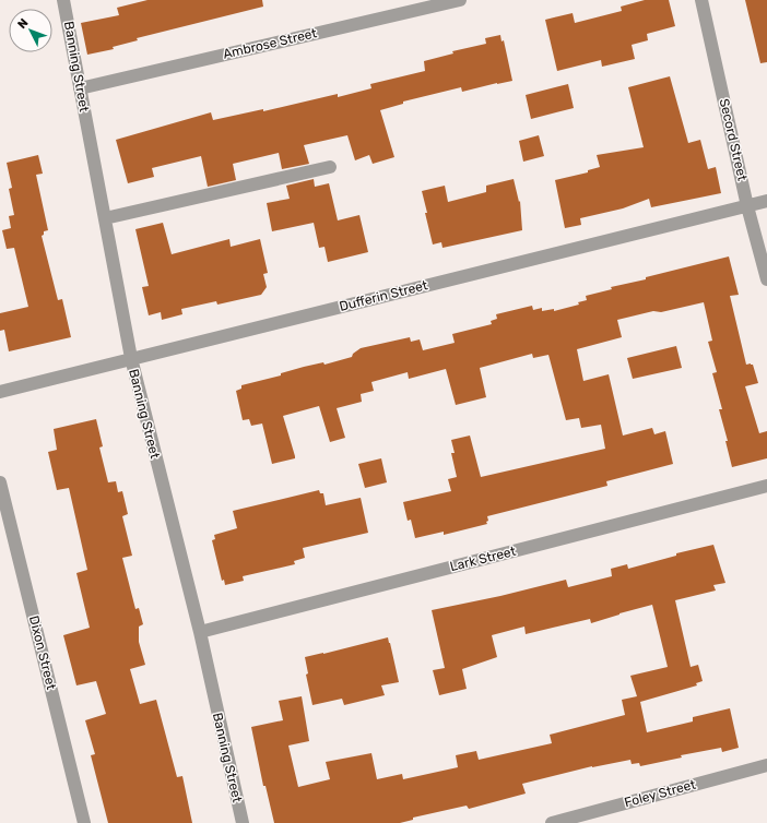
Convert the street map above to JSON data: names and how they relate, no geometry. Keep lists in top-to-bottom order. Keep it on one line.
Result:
{"streets":{"street":["Ambrose Street","Banning Street","Secord Street","Dufferin Street","Lark Street","Dixon Street","Foley Street"]},"crossings":[["Ambrose Street","Banning Street"],["Banning Street","Dufferin Street"],["Banning Street","Lark Street"],["Secord Street","Dufferin Street"]],"north":"top left"}
